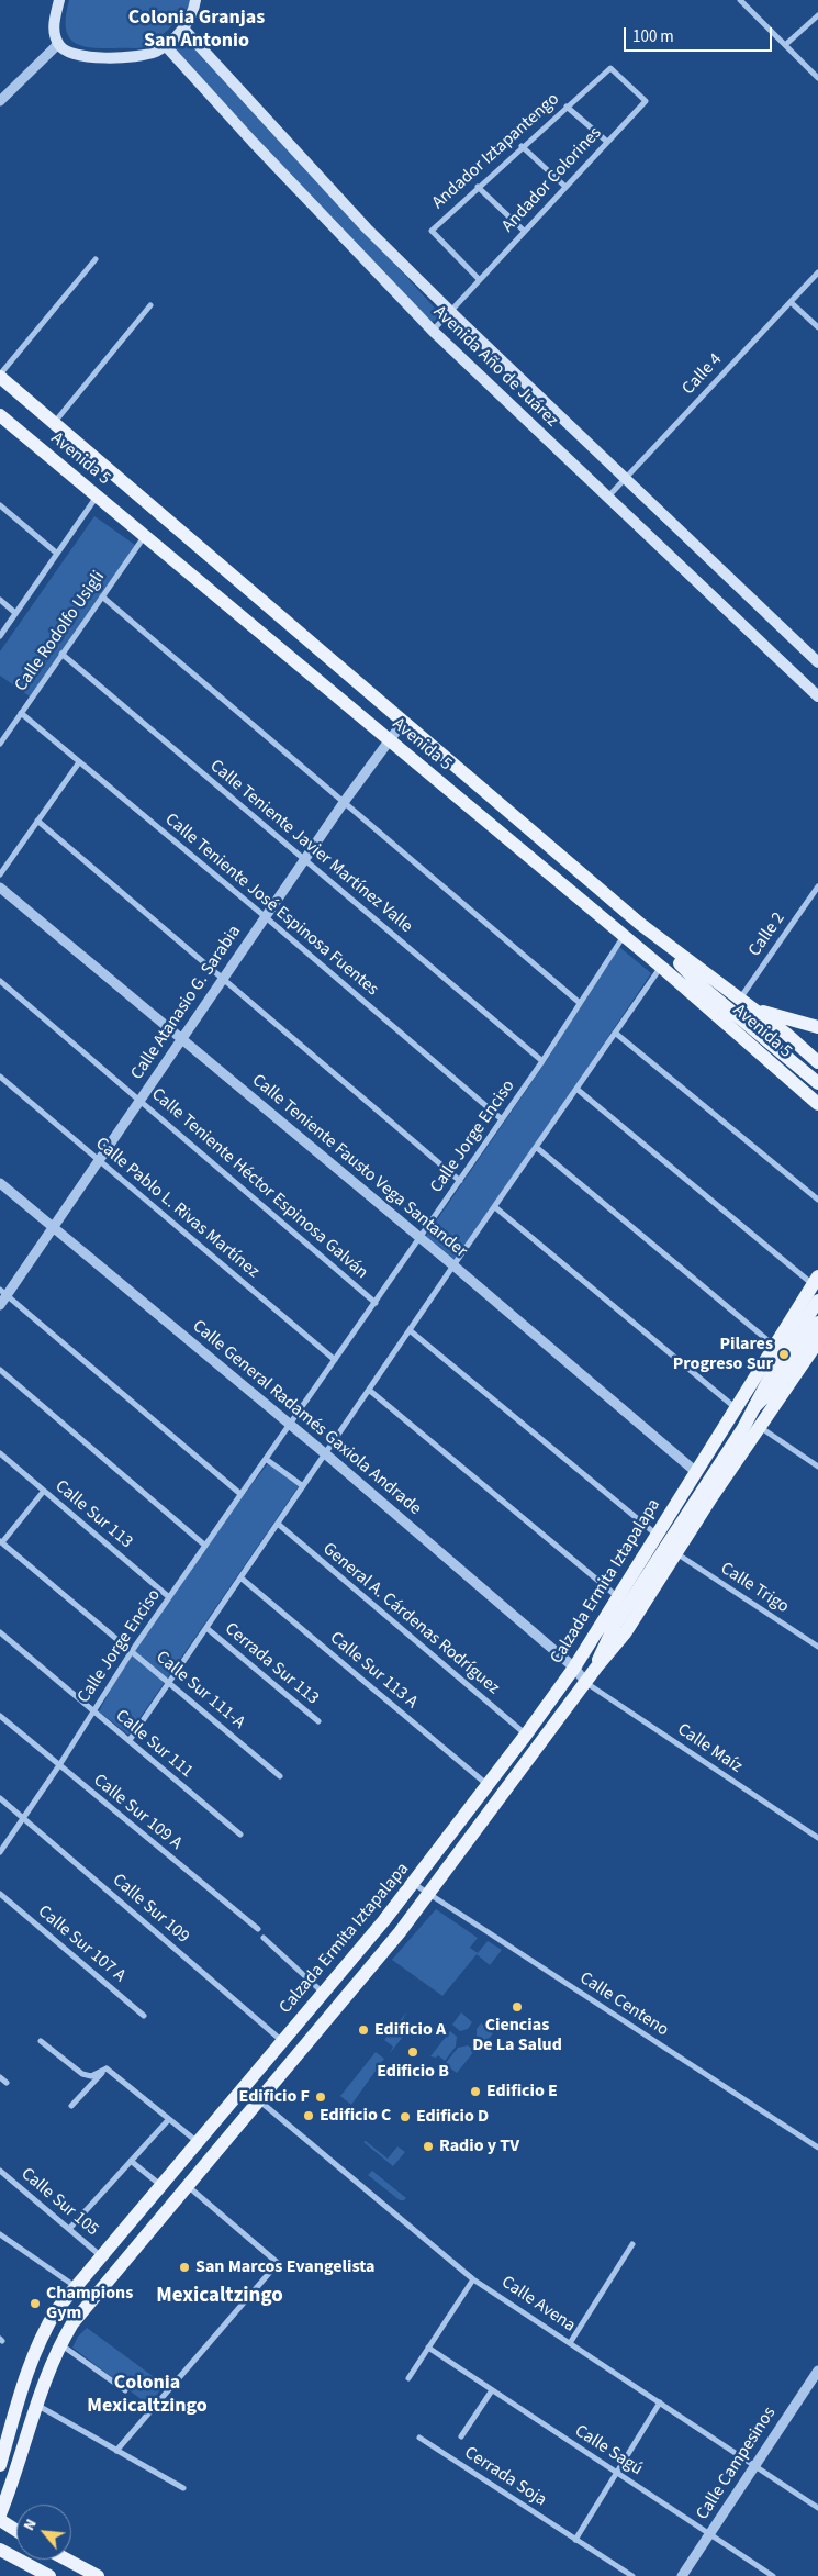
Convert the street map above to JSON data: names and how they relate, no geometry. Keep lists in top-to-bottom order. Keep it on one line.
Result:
{"streets":{"main road":["Avenida Año de Juárez","Avenida 5","Calzada Ermita Iztapalapa"],"street":["Andador Iztapantengo","Andador Colorines","Calle 4","Calle Rodolfo Usigli","Calle Teniente Javier Martínez Valle","Calle Teniente José Espinosa Fuentes","Calle 2","Calle Atanasio G. Sarabia","Calle Jorge Enciso","Calle Teniente Fausto Vega Santander","Calle Teniente Héctor Espinosa Galván","Calle Pablo L. Rivas Martínez","Calle General Radamés Gaxiola Andrade","Calle Sur 113","Calle Trigo","General A. Cárdenas Rodríguez","Cerrada Sur 113","Calle Sur 113 A","Calle Sur 111-A","Calle Sur 111","Calle Maíz","Calle Sur 109 A","Calle Sur 109","Calle Sur 107 A","Calle Centeno","Calle Sur 105","Calle Avena","Calle Sagú","Calle Campesinos","Cerrada Soja"]},"crossings":[["Andador Iztapantengo","Andador Colorines"],["Avenida Año de Juárez","Calle 4"],["Avenida 5","Calle Rodolfo Usigli"],["Avenida 5","Calle 2"],["Avenida 5","Calle Atanasio G. Sarabia"],["Avenida 5","Calle Jorge Enciso"],["Calle Rodolfo Usigli","Calle Teniente Javier Martínez Valle"],["Calle Rodolfo Usigli","Calle Teniente José Espinosa Fuentes"],["Calle Teniente Javier Martínez Valle","Calle Atanasio G. Sarabia"],["Calle Teniente Javier Martínez Valle","Calle Jorge Enciso"],["Calle Teniente José Espinosa Fuentes","Calle Atanasio G. Sarabia"],["Calle Teniente José Espinosa Fuentes","Calle Jorge Enciso"],["Calle Atanasio G. Sarabia","Calle Teniente Fausto Vega Santander"],["Calle Atanasio G. Sarabia","Calle Teniente Héctor Espinosa Galván"],["Calle Atanasio G. Sarabia","Calle Pablo L. Rivas Martínez"],["Calle Atanasio G. Sarabia","Calle General Radamés Gaxiola Andrade"],["Calle Jorge Enciso","Calle Teniente Fausto Vega Santander"],["Calle Jorge Enciso","Calle Teniente Héctor Espinosa Galván"],["Calle Jorge Enciso","Calle Pablo L. Rivas Martínez"],["Calle Jorge Enciso","Calle General Radamés Gaxiola Andrade"],["Calle Jorge Enciso","Calle Sur 113"],["Calle Jorge Enciso","Calle Sur 111-A"],["Calle Jorge Enciso","Calle Sur 111"],["Calle Jorge Enciso","Calle Sur 109 A"],["Calle Jorge Enciso","Calle Sur 109"],["Calle Teniente Fausto Vega Santander","Calzada Ermita Iztapalapa"],["Calle General Radamés Gaxiola Andrade","Calzada Ermita Iztapalapa"],["Calle General Radamés Gaxiola Andrade","Calle Maíz"],["Calzada Ermita Iztapalapa","Calle Trigo"],["Calzada Ermita Iztapalapa","General A. Cárdenas Rodríguez"],["Calzada Ermita Iztapalapa","Calle Sur 113 A"],["Calzada Ermita Iztapalapa","Calle Maíz"],["Calzada Ermita Iztapalapa","Calle Sur 109"],["Calzada Ermita Iztapalapa","Calle Centeno"],["Calzada Ermita Iztapalapa","Calle Sur 105"],["Calzada Ermita Iztapalapa","Calle Avena"],["Calle Avena","Calle Campesinos"],["Calle Sagú","Calle Campesinos"]],"districts":["Colonia Granjas San Antonio","Mexicaltzingo","Colonia Mexicaltzingo"],"places":["Pilares Progreso Sur","Ciencias De La Salud","Edificio A","Edificio B","Edificio E","Edificio F","Edificio C","Edificio D","Radio y TV","San Marcos Evangelista","Champions Gym"],"scale_bar":"100 m","north":"top left"}
